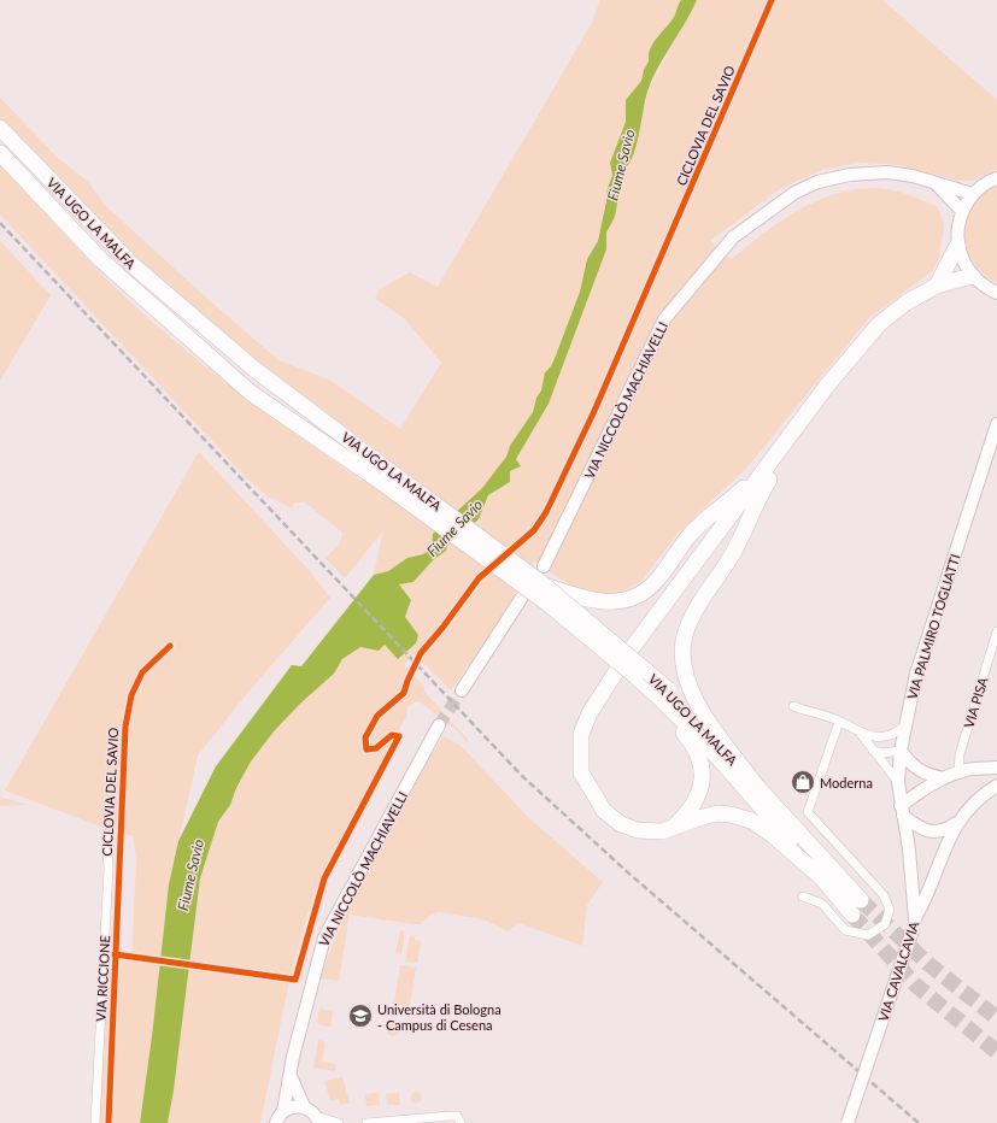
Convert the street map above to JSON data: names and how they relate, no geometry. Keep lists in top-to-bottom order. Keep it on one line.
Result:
{"streets":{"highway":["VIA UGO LA MALFA"],"street":["VIA NICCOLÒ MACHIAVELLI","VIA PALMIRO TOGLIATTI","VIA PISA","VIA CAVALCAVIA","VIA RICCIONE"],"cycle path":["CICLOVIA DEL SAVIO"]},"crossings":[["VIA PALMIRO TOGLIATTI","VIA CAVALCAVIA"]],"water":["Fiume Savio"],"places":{"shop":["Moderna"],"school or university":["Università di Bologna - Campus di Cesena"]}}
